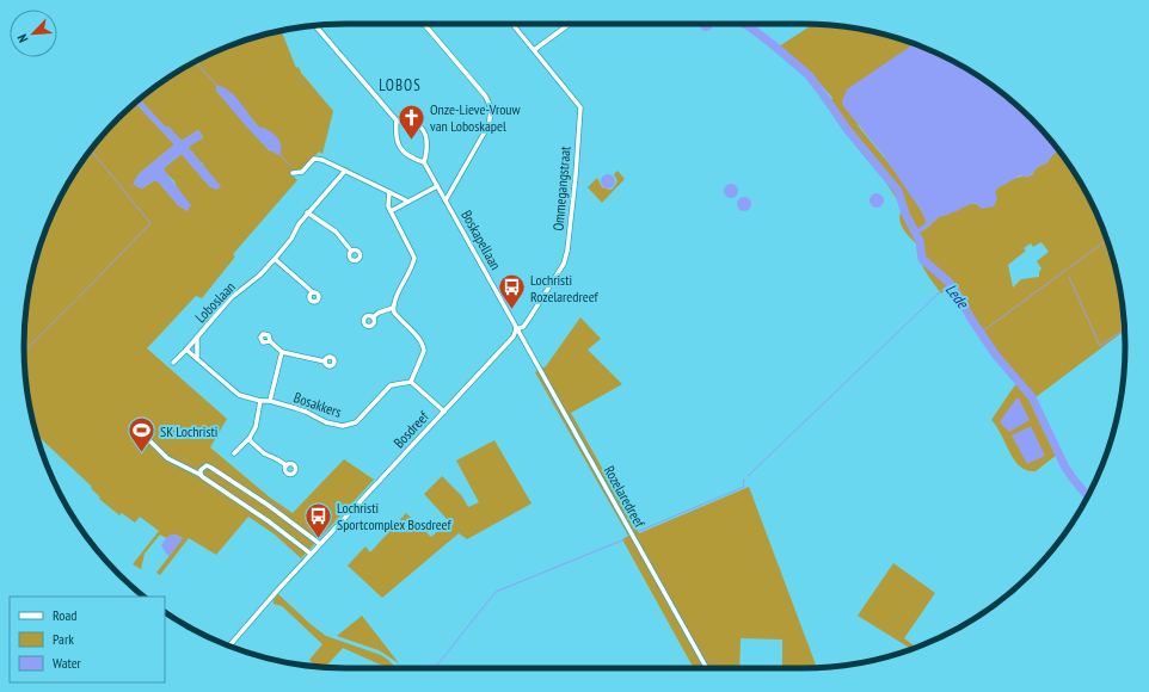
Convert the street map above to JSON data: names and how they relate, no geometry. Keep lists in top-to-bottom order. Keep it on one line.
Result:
{"streets":{"street":["Ommegangstraat","Boskapellaan","Loboslaan","Bosakkers","Bosdreef","Rozelaredreef"]},"crossings":[["Ommegangstraat","Boskapellaan"],["Ommegangstraat","Bosdreef"],["Ommegangstraat","Rozelaredreef"],["Boskapellaan","Bosdreef"],["Boskapellaan","Rozelaredreef"],["Loboslaan","Bosakkers"],["Bosdreef","Rozelaredreef"]],"districts":["LOBOS"],"water":["Lede"],"places":{"church":["Onze-Lieve-Vrouw van Loboskapel"],"bus stop":["Lochristi Rozelaredreef","Lochristi Sportcomplex Bosdreef"],"sports":["SK Lochristi"]},"legend":["Road","Park","Water"],"north":"bottom left"}
